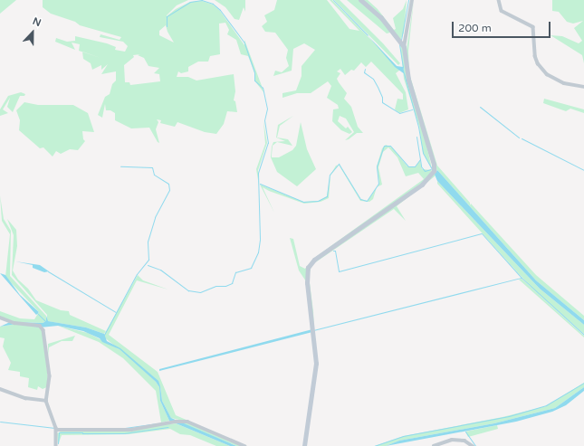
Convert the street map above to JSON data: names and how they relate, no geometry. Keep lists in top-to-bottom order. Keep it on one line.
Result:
{"scale_bar":"200 m","north":"top"}
